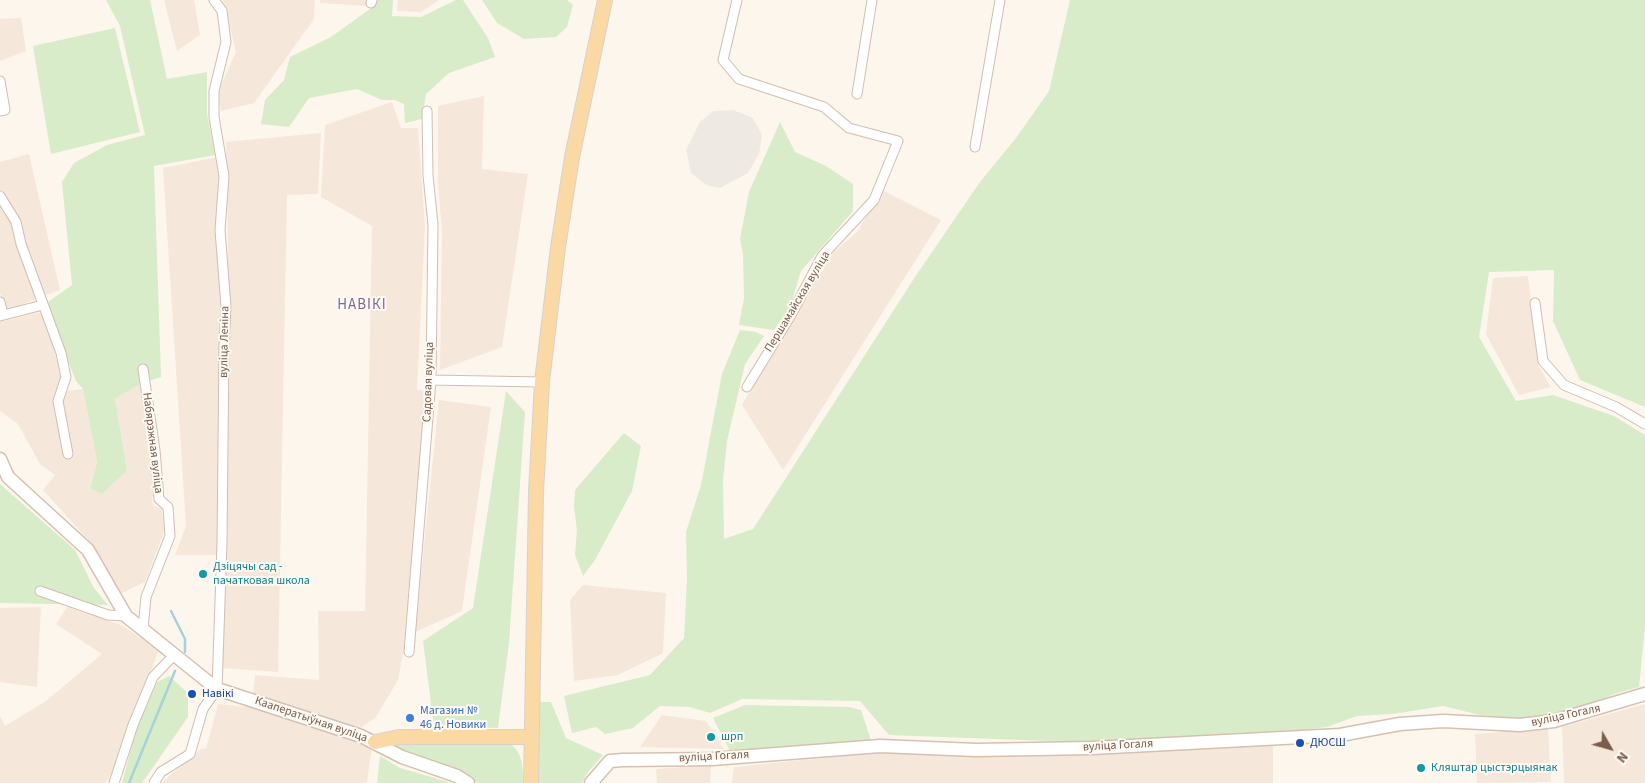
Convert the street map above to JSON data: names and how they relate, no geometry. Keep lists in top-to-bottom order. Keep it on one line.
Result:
{"streets":{"street":["Першамайская вуліца","вуліца Леніна","Садовая вуліца","Набярэжная вуліца","вуліца Гогаля","Кааператыўная вуліца"]},"crossings":[["вуліца Леніна","Кааператыўная вуліца"]],"districts":["НАВІКІ"],"places":["Дзіцячы сад - пачатковая школа","Навікі","Магазин № 46 д. Новики","шрп","ДЮСШ","Кляштар цыстэрцыянак"],"north":"bottom right"}
